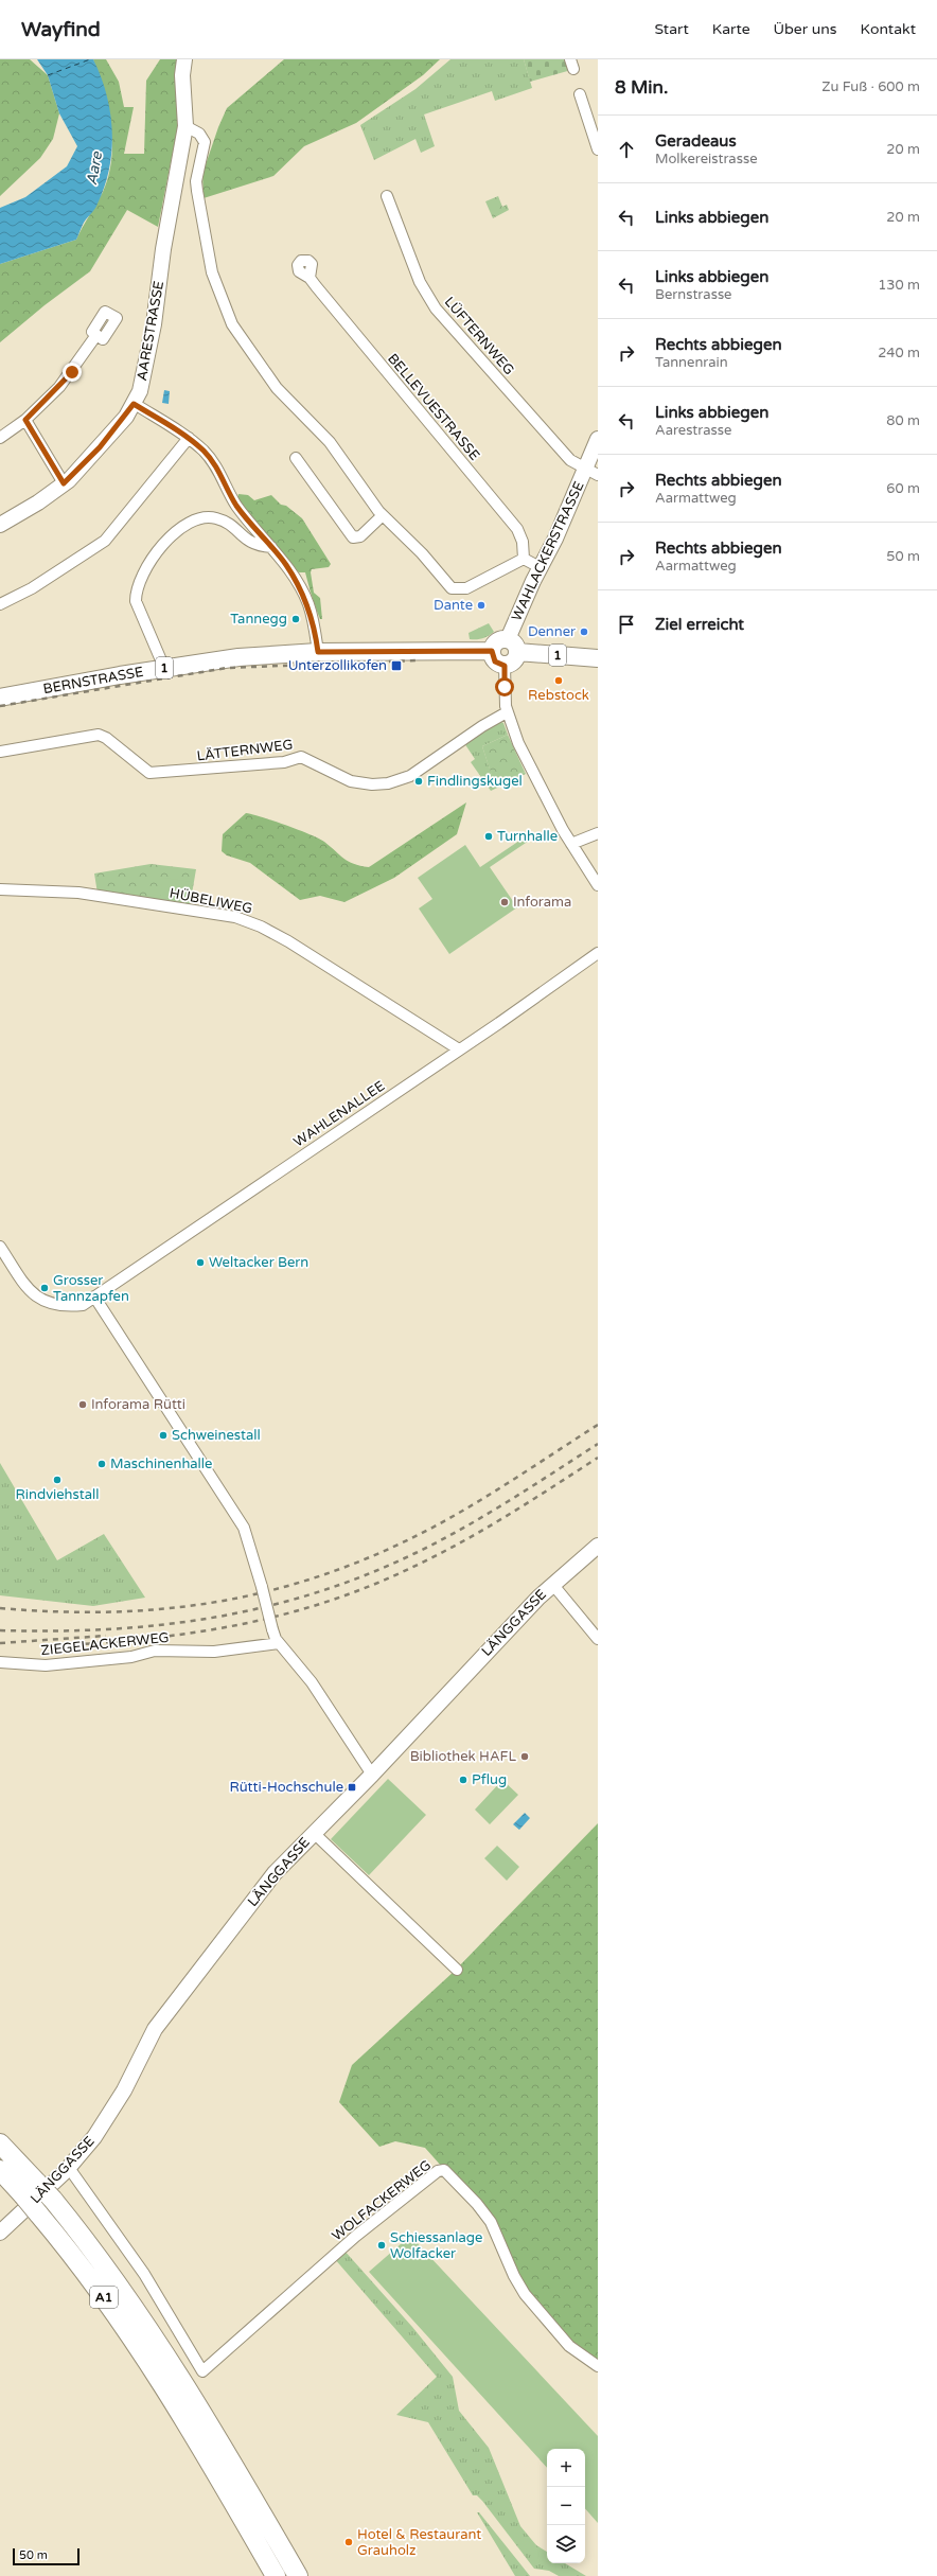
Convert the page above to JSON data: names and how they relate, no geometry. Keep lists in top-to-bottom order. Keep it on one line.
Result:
{"streets":{"highway":["A1"],"main road":["1","BERNSTRASSE"],"street":["AARESTRASSE","LÜFTERNWEG","BELLEVUESTRASSE","WAHLACKERSTRASSE","LÄTTERNWEG","HÜBELIWEG","WAHLENALLEE","LÄNGGASSE","ZIEGELACKERWEG","WOLFACKERWEG"]},"crossings":[["LÜFTERNWEG","WAHLACKERSTRASSE"],["WAHLACKERSTRASSE","1"],["WAHLACKERSTRASSE","BERNSTRASSE"],["1","BERNSTRASSE"],["HÜBELIWEG","WAHLENALLEE"],["LÄNGGASSE","WOLFACKERWEG"]],"water":["Aare"],"places":{"other":["Dante","Tannegg","Denner","Rebstock","Findlingskugel","Turnhalle","Inforama","Weltacker Bern","Grosser Tannzapfen","Inforama Rütti","Schweinestall","Maschinenhalle","Rindviehstall","Bibliothek HAFL","Pflug","Schiessanlage Wolfacker","Hotel & Restaurant Grauholz"],"transit":["Unterzollikofen","Rütti-Hochschule"]},"scale_bar":"50 m","page":{"header":"Wayfind","nav":["Start","Karte","Über uns","Kontakt"],"heading":["8 Min.","Zu Fuß · 600 m"],"list":[["Geradeaus","Molkereistrasse","20 m"],["Links abbiegen","20 m"],["Links abbiegen","Bernstrasse","130 m"],["Rechts abbiegen","Tannenrain","240 m"],["Links abbiegen","Aarestrasse","80 m"],["Rechts abbiegen","Aarmattweg","60 m"],["Rechts abbiegen","Aarmattweg","50 m"],"Ziel erreicht"],"map_buttons":["+","−"],"scale":"50 m"}}
